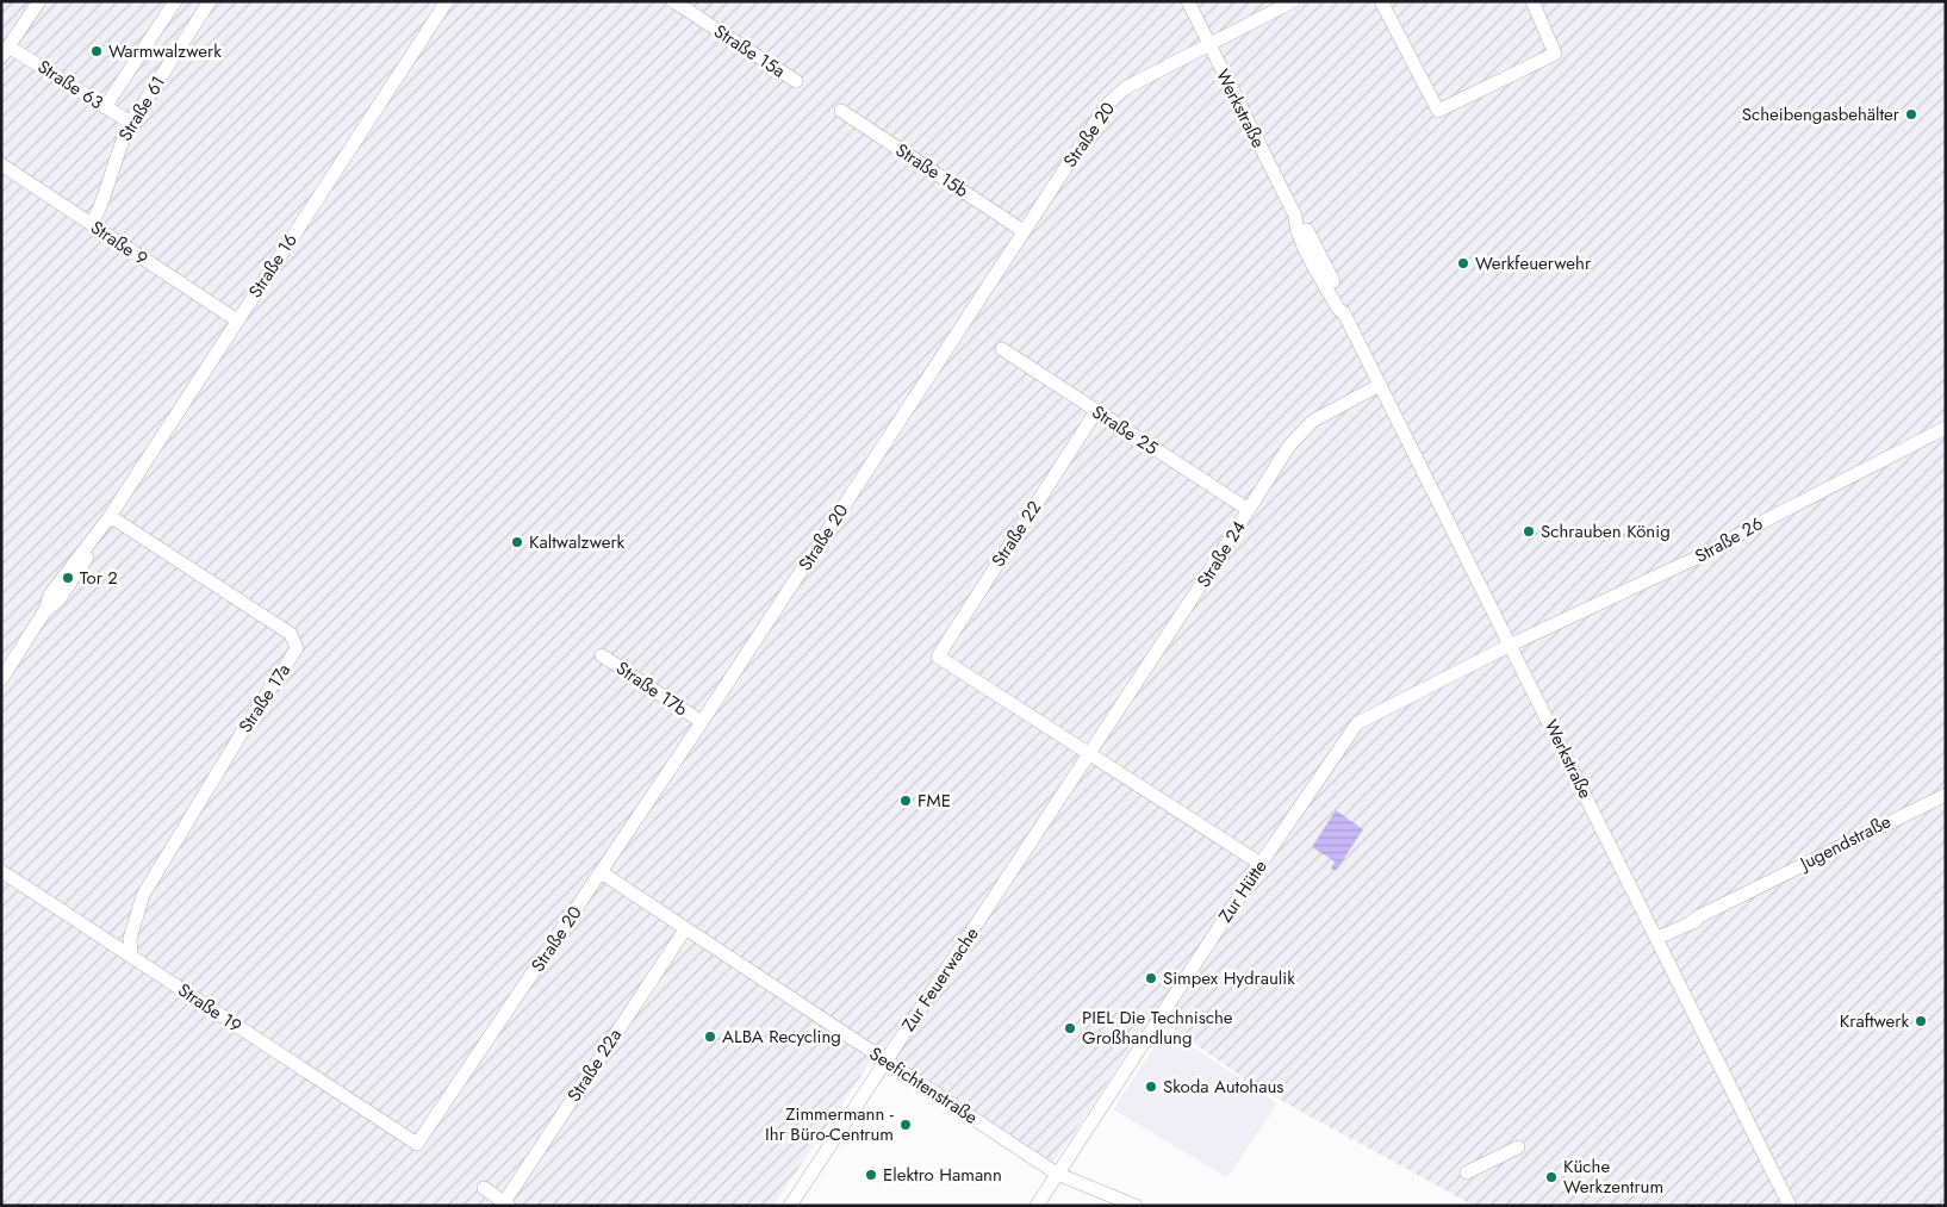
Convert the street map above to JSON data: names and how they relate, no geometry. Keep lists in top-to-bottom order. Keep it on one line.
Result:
{"streets":{"street":["Straße 15a","Straße 63","Straße 61","Werkstraße","Straße 20","Straße 15b","Straße 9","Straße 16","Straße 25","Straße 22","Straße 26","Straße 24","Straße 17b","Straße 17a","Jugendstraße","Zur Hütte","Zur Feuerwache","Straße 19","Straße 22a","Seefichtenstraße"]},"crossings":[["Straße 63","Straße 61"],["Straße 61","Straße 9"],["Werkstraße","Straße 20"],["Werkstraße","Straße 26"],["Werkstraße","Straße 24"],["Werkstraße","Jugendstraße"],["Werkstraße","Zur Hütte"],["Straße 20","Straße 15b"],["Straße 20","Straße 17b"],["Straße 20","Straße 19"],["Straße 20","Seefichtenstraße"],["Straße 9","Straße 16"],["Straße 16","Straße 17a"],["Straße 25","Straße 22"],["Straße 25","Straße 24"],["Straße 22","Straße 24"],["Straße 22","Zur Feuerwache"],["Straße 26","Zur Hütte"],["Straße 24","Zur Feuerwache"],["Straße 17a","Straße 19"],["Zur Hütte","Seefichtenstraße"],["Zur Feuerwache","Seefichtenstraße"],["Straße 22a","Seefichtenstraße"]],"places":["Warmwalzwerk","Scheibengasbehälter","Werkfeuerwehr","Schrauben König","Kaltwalzwerk","Tor 2","FME","Simpex Hydraulik","Kraftwerk","PIEL Die Technische Großhandlung","ALBA Recycling","Skoda Autohaus","Zimmermann - Ihr Büro-Centrum","Elektro Hamann","Küche Werkzentrum"]}
